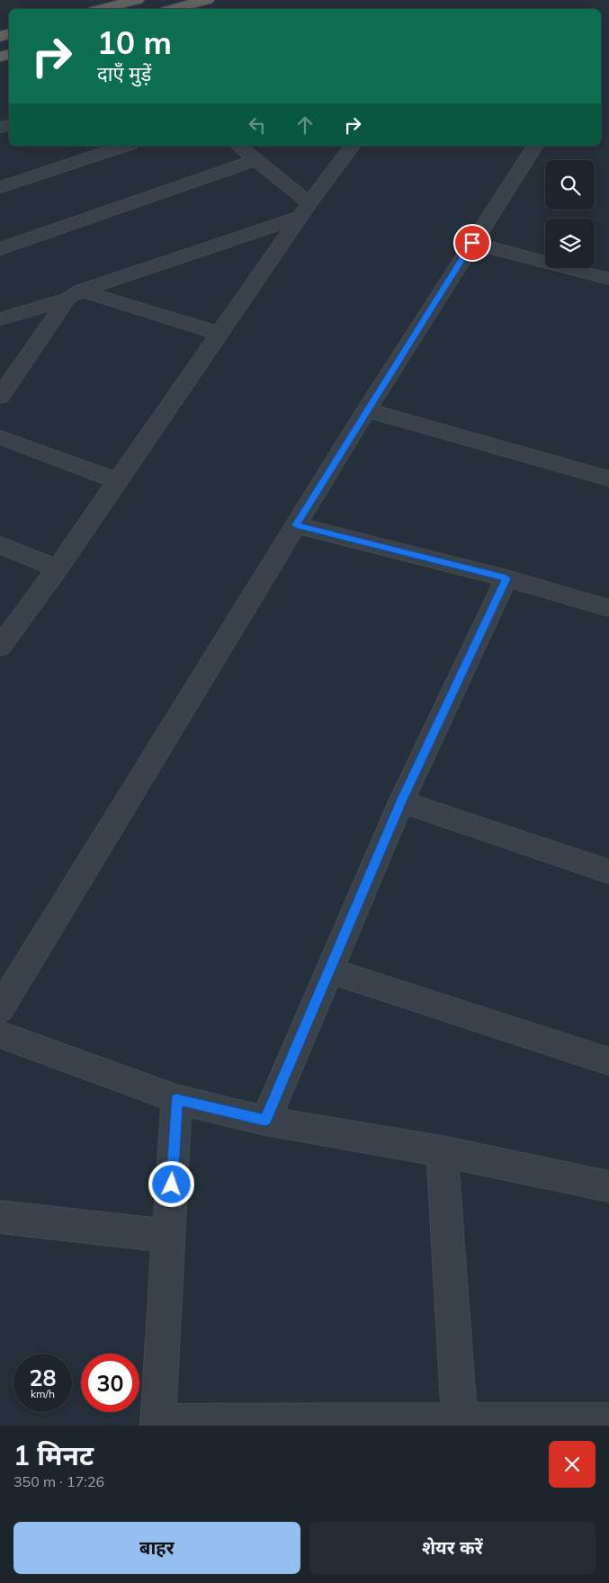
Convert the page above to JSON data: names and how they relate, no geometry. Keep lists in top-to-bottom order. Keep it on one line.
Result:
{"page":{"turn":["10 m","दाएँ मुड़ें"],"speed":"28 km/h","limit":"30","heading":["1 मिनट","350 m · 17:26"],"buttons":["बाहर","शेयर करें"]}}
